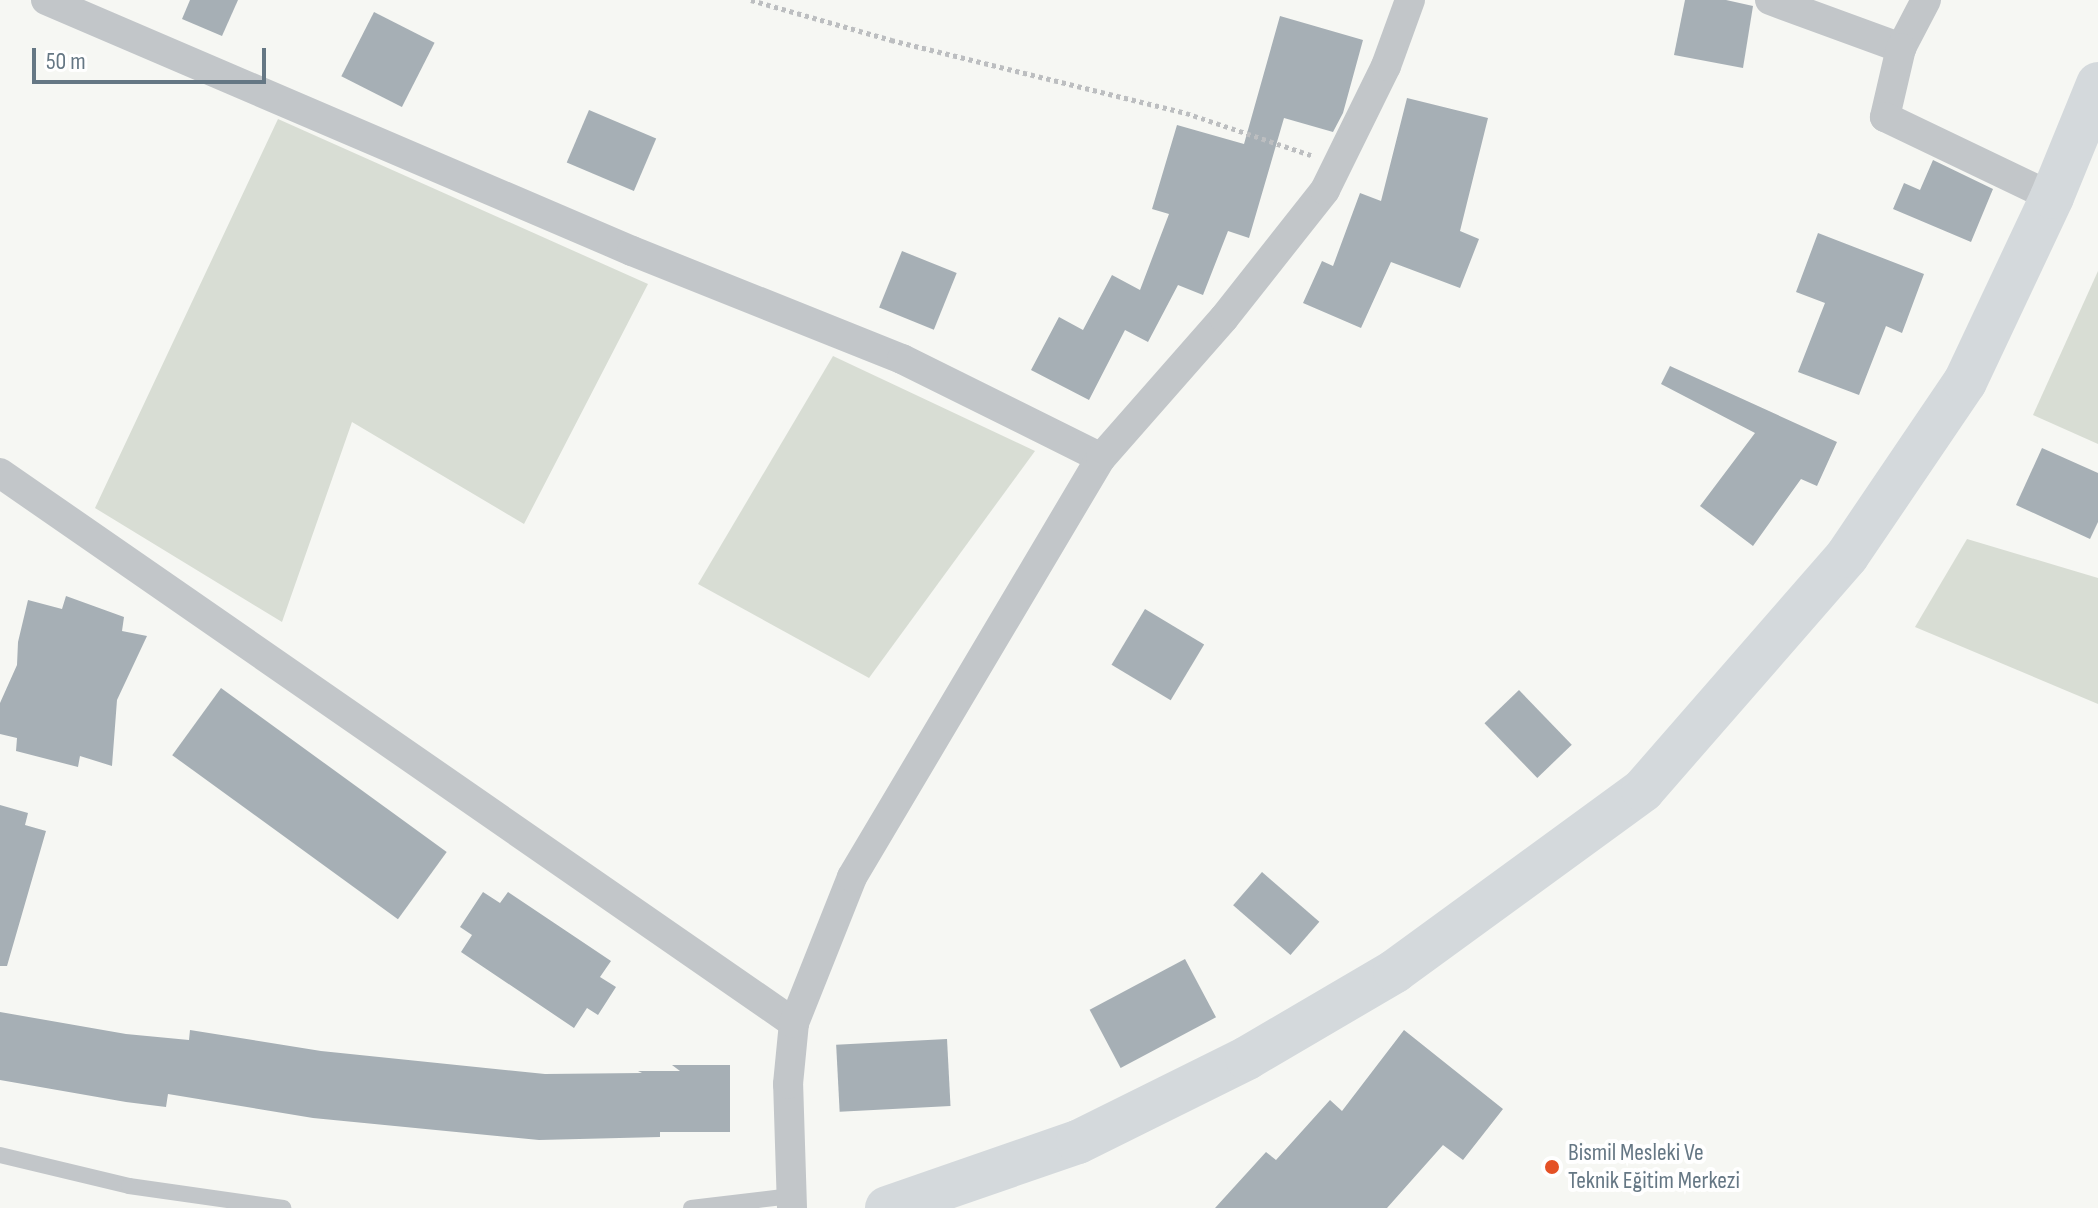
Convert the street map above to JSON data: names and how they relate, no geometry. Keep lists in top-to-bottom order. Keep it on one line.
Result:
{"places":["Bismil Mesleki Ve Teknik Eğitim Merkezi"],"scale_bar":"50 m"}
